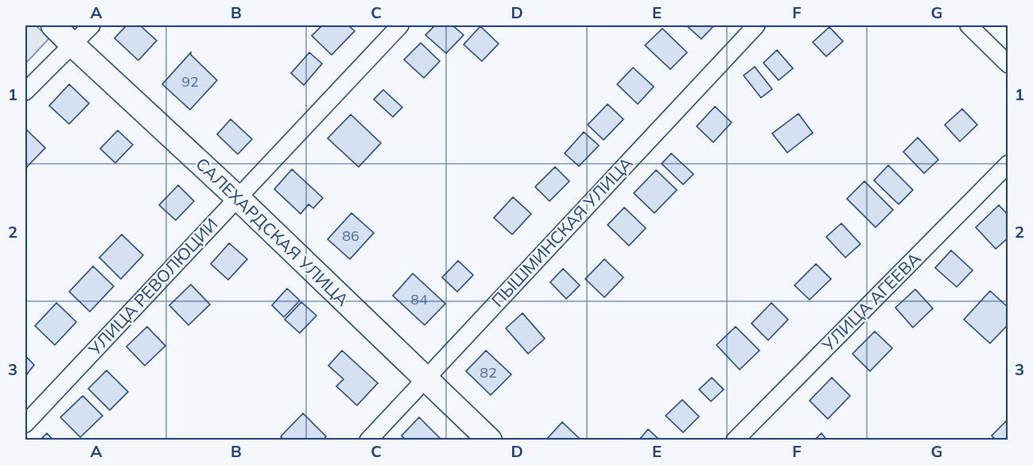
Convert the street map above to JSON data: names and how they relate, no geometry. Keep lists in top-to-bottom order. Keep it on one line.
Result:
{"streets":{"street":["САЛЕХАРДСКАЯ УЛИЦА","ПЫШМИНСКАЯ УЛИЦА","УЛИЦА РЕВОЛЮЦИИ","УЛИЦА АГЕЕВА"]},"crossings":[["САЛЕХАРДСКАЯ УЛИЦА","ПЫШМИНСКАЯ УЛИЦА"],["САЛЕХАРДСКАЯ УЛИЦА","УЛИЦА РЕВОЛЮЦИИ"]],"house_numbers":["92","86","84","82"],"grid":{"columns":["A","B","C","D","E","F","G"],"rows":["1","2","3"]}}
